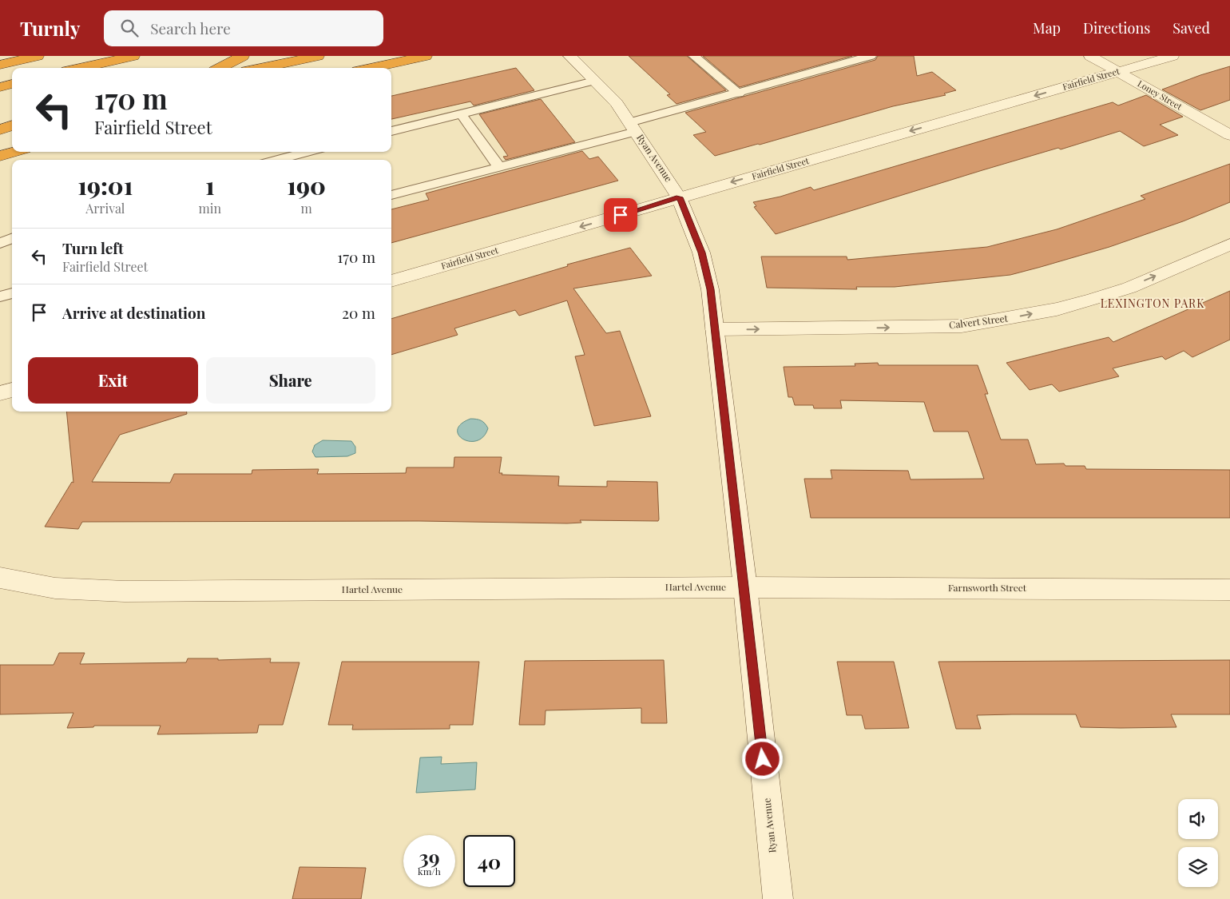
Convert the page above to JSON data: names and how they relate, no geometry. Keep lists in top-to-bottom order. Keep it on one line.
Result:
{"streets":{"street":["Fairfield Street","Loney Street","Ryan Avenue","Calvert Street","Hartel Avenue","Farnsworth Street"]},"crossings":[["Fairfield Street","Loney Street"],["Fairfield Street","Ryan Avenue"],["Ryan Avenue","Calvert Street"],["Ryan Avenue","Hartel Avenue"],["Ryan Avenue","Farnsworth Street"],["Hartel Avenue","Farnsworth Street"]],"one_way":["Fairfield Street","Calvert Street"],"districts":["LEXINGTON PARK"],"page":{"header":"Turnly","search":"Search here","nav":["Map","Directions","Saved"],"turn":["170 m","Fairfield Street"],"eta":["19:01","Arrival","1","min","190","m"],"list":[{"name":"Turn left","note":"Fairfield Street","value":"170 m"},{"name":"Arrive at destination","value":"20 m"}],"buttons":["Exit","Share"],"speed":"39 km/h","limit":"40"}}
